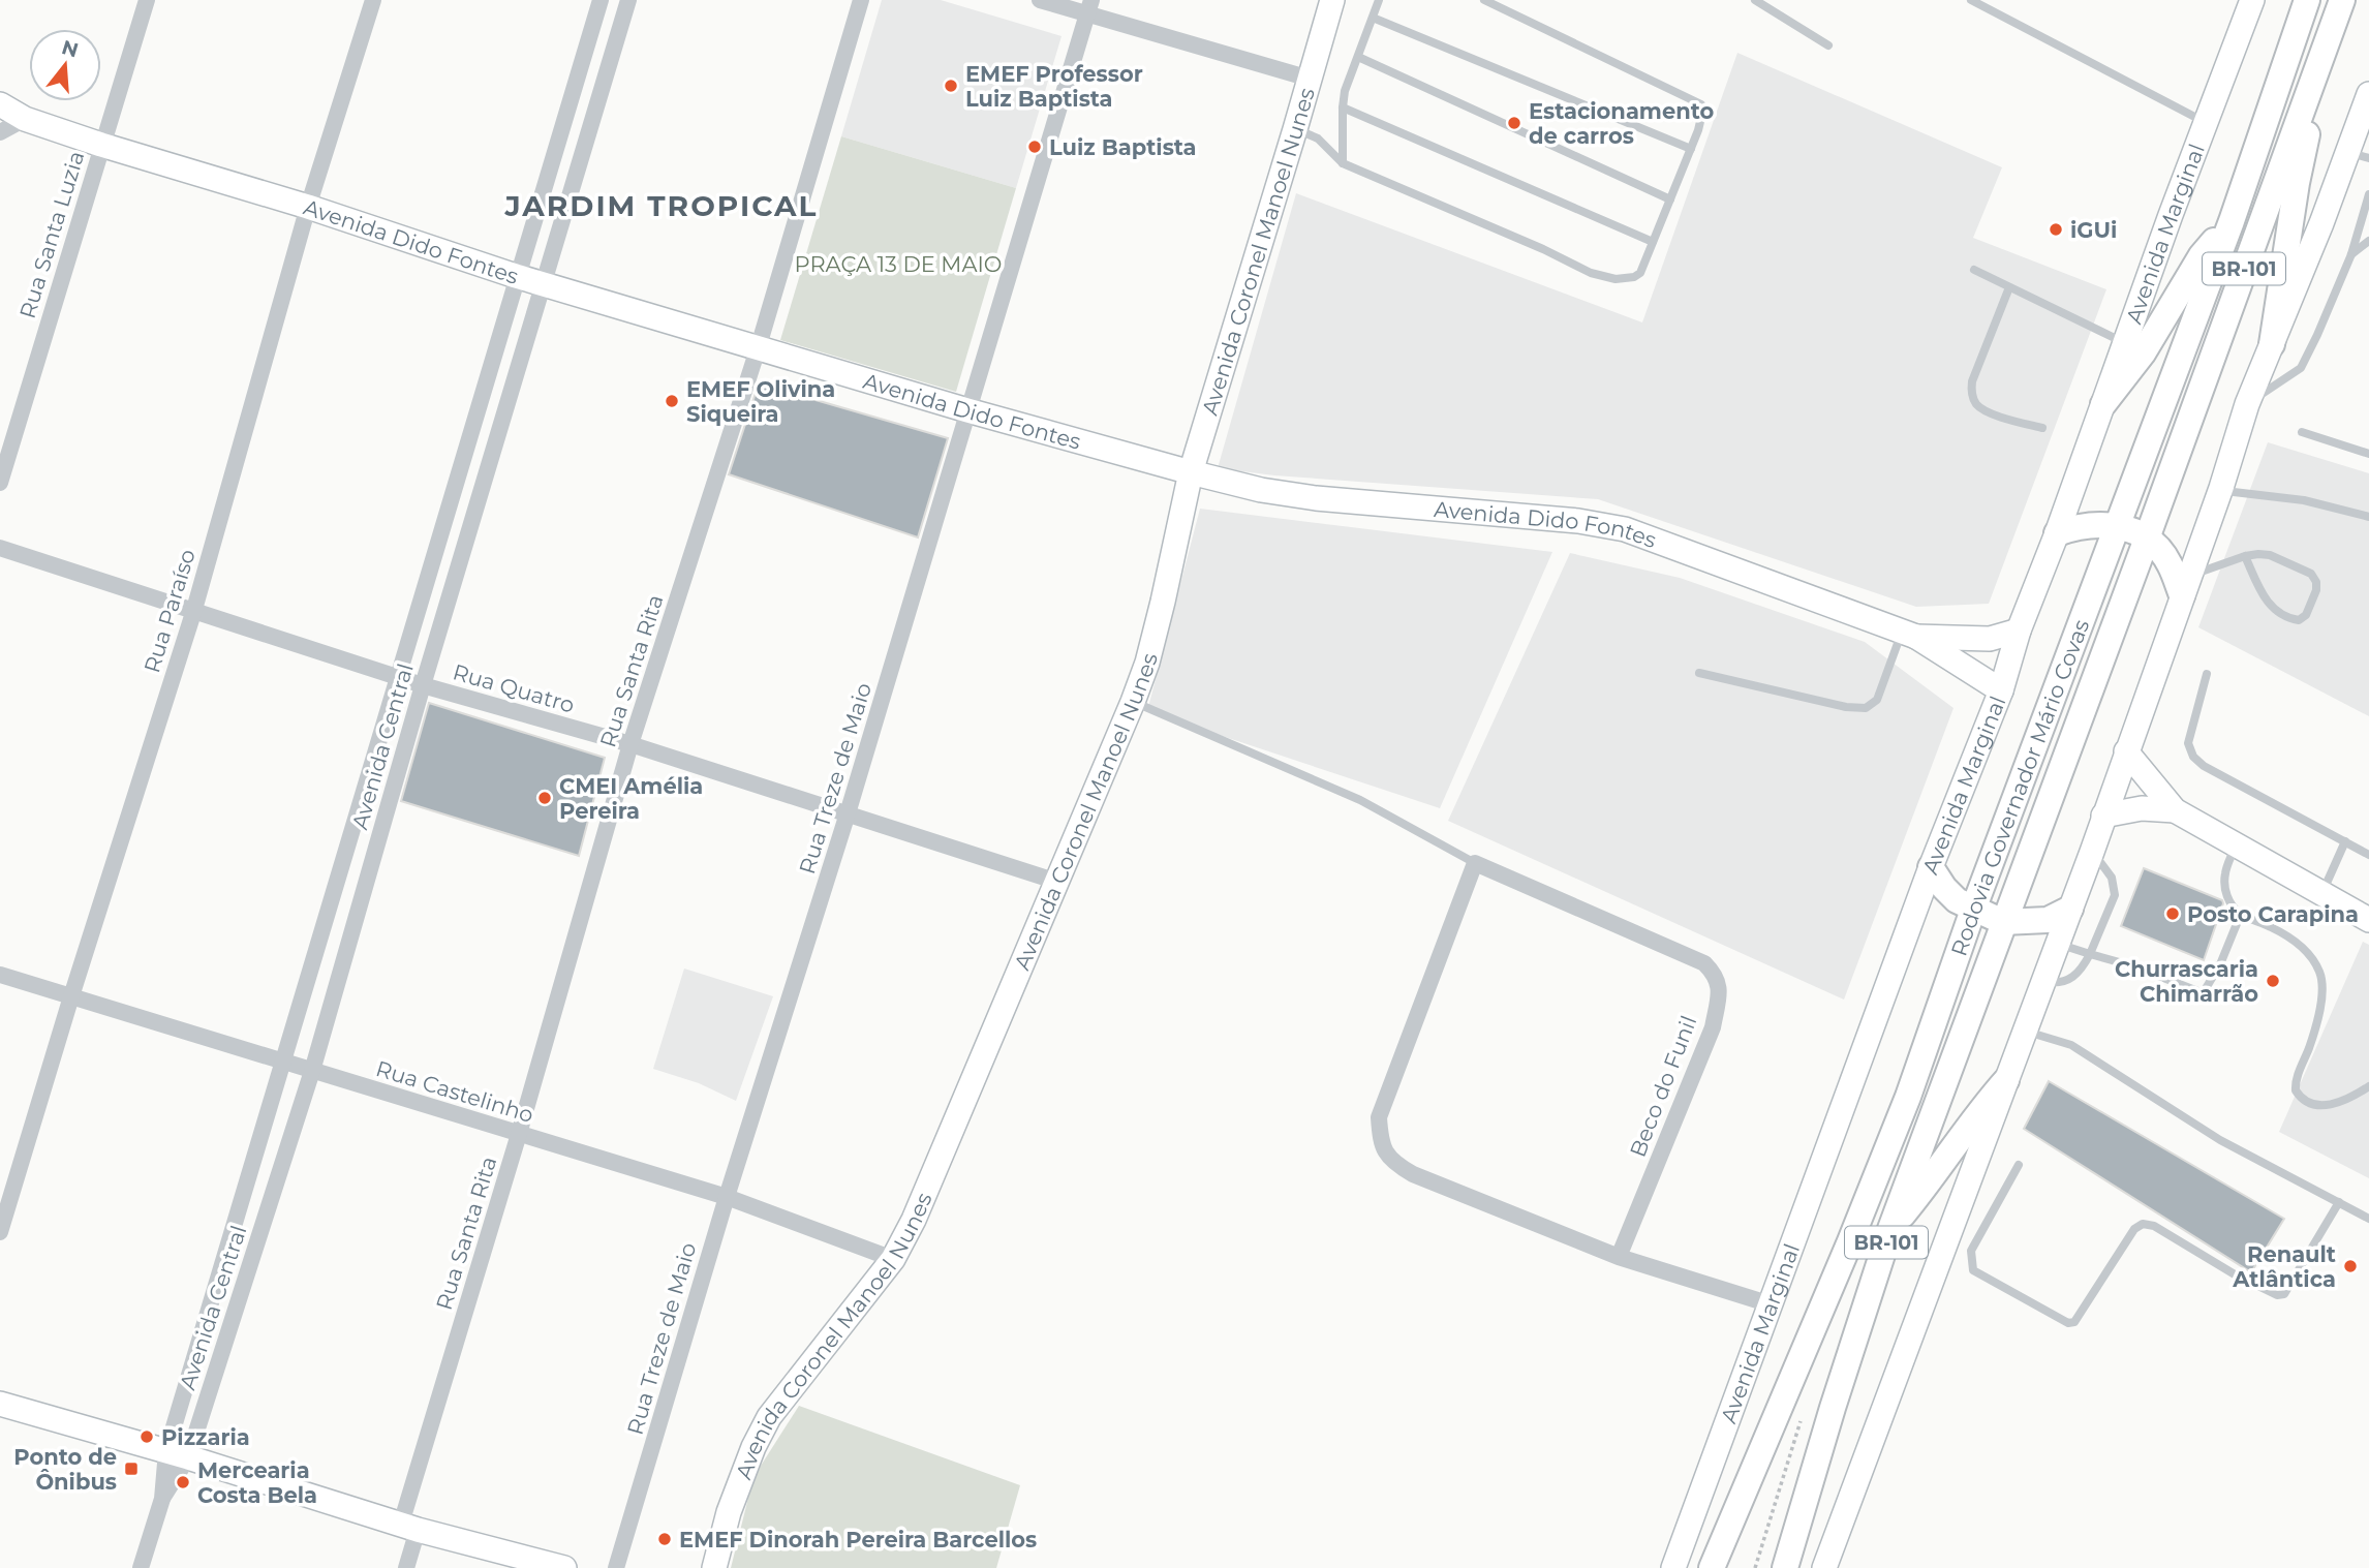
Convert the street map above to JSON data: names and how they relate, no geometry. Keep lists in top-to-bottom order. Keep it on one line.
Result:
{"streets":{"main road":["BR-101","Rodovia Governador Mário Covas"],"street":["Rua Santa Luzia","Avenida Marginal","Avenida Dido Fontes","Avenida Coronel Manoel Nunes","Rua Paraíso","Rua Santa Rita","Rua Quatro","Avenida Central","Rua Treze de Maio","Beco do Funil","Rua Castelinho"]},"crossings":[["Rua Santa Luzia","Avenida Dido Fontes"],["Avenida Marginal","Avenida Dido Fontes"],["Avenida Dido Fontes","Avenida Coronel Manoel Nunes"],["Avenida Dido Fontes","Rua Paraíso"],["Avenida Dido Fontes","Rua Santa Rita"],["Avenida Dido Fontes","Avenida Central"],["Avenida Dido Fontes","Rua Treze de Maio"],["Avenida Coronel Manoel Nunes","Rua Quatro"],["Avenida Coronel Manoel Nunes","Beco do Funil"],["Avenida Coronel Manoel Nunes","Rua Castelinho"],["Rua Paraíso","Rua Quatro"],["Rua Paraíso","Rua Castelinho"],["Rua Santa Rita","Rua Quatro"],["Rua Santa Rita","Rua Castelinho"],["Rua Quatro","Avenida Central"],["Rua Quatro","Rua Treze de Maio"],["Avenida Central","Rua Castelinho"],["Rua Treze de Maio","Rua Castelinho"]],"districts":["JARDIM TROPICAL"],"parks":["PRAÇA 13 DE MAIO"],"places":{"other":["EMEF Professor Luiz Baptista","Estacionamento de carros","Luiz Baptista","iGUi","EMEF Olivina Siqueira","CMEI Amélia Pereira","Posto Carapina","Churrascaria Chimarrão","Renault Atlântica","Pizzaria","Mercearia Costa Bela","EMEF Dinorah Pereira Barcellos"],"transit":["Ponto de Ônibus"]},"north":"top"}
